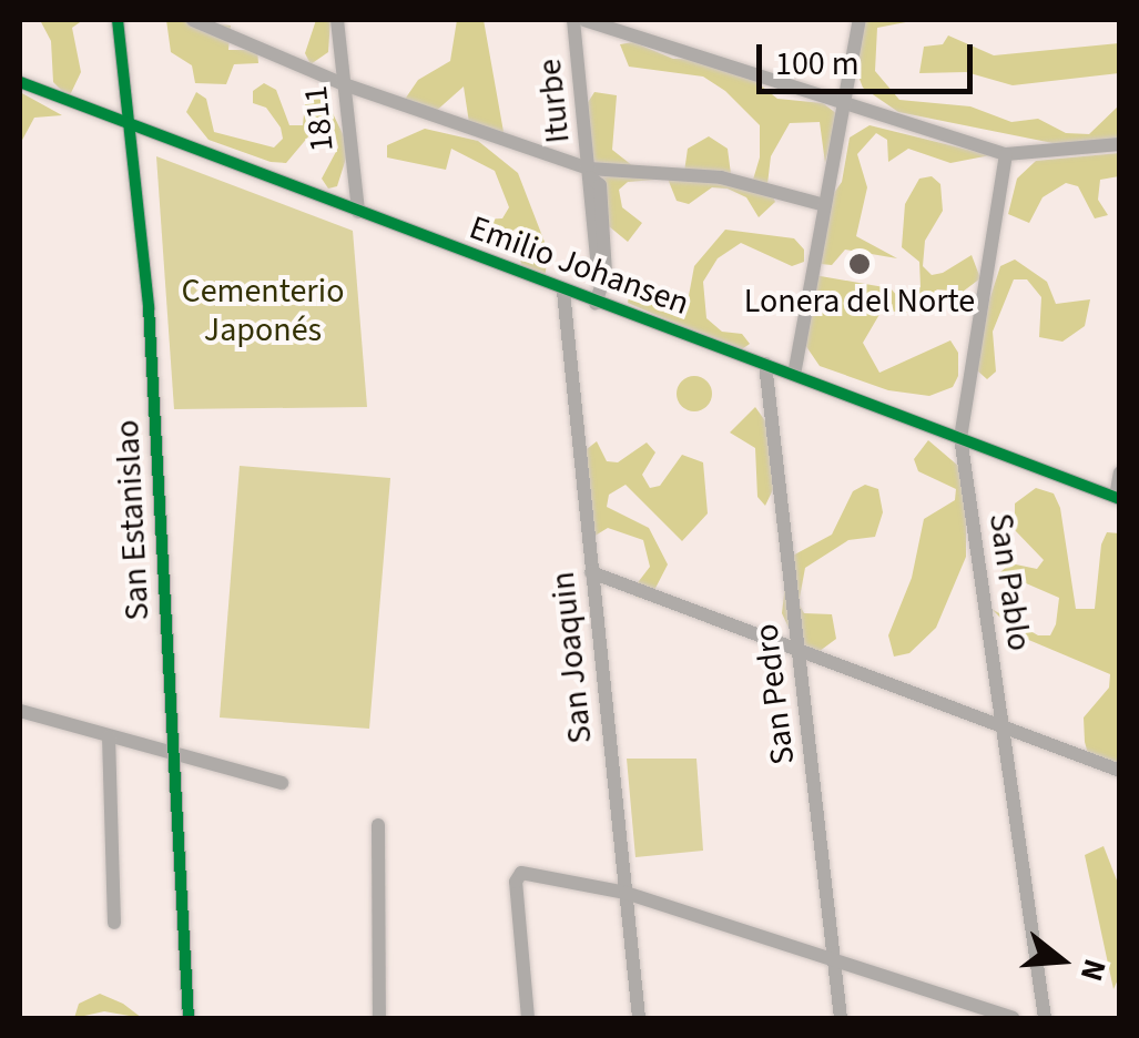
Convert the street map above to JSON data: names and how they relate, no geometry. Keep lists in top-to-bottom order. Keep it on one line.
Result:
{"streets":{"street":["Iturbe","1811","Emilio Johansen","San Estanislao","San Pablo","San Joaquin","San Pedro"]},"crossings":[["Iturbe","Emilio Johansen"],["1811","Emilio Johansen"],["Emilio Johansen","San Estanislao"],["Emilio Johansen","San Pablo"],["Emilio Johansen","San Joaquin"],["Emilio Johansen","San Pedro"]],"parks":["Cementerio Japonés"],"places":["Lonera del Norte"],"scale_bar":"100 m","north":"right"}
